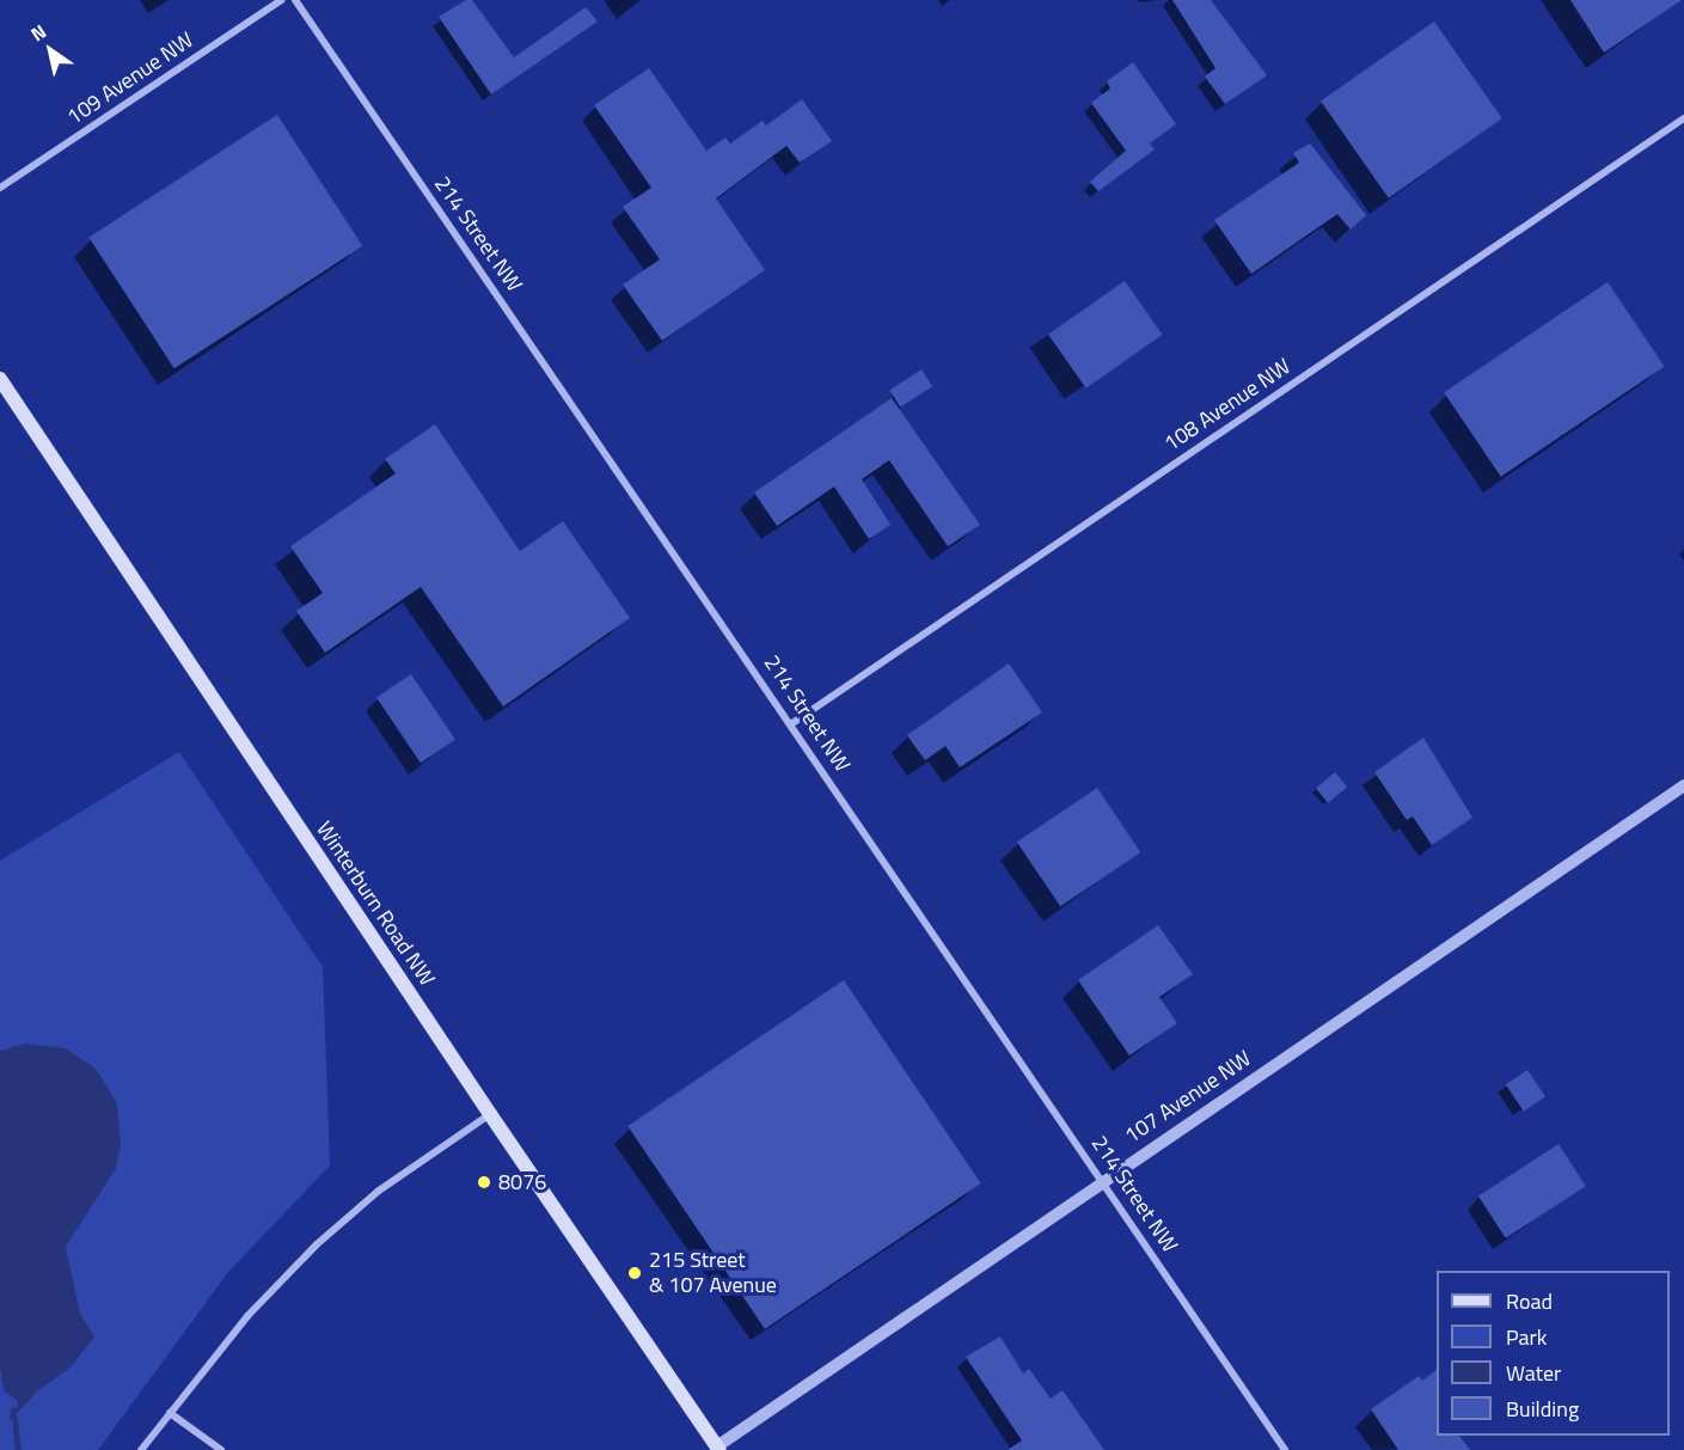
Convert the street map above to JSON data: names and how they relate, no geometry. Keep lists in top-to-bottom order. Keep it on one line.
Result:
{"streets":{"main road":["Winterburn Road NW"],"street":["109 Avenue NW","214 Street NW","108 Avenue NW","107 Avenue NW"]},"crossings":[["214 Street NW","108 Avenue NW"],["214 Street NW","107 Avenue NW"],["Winterburn Road NW","107 Avenue NW"]],"places":["8076","215 Street & 107 Avenue"],"legend":["Road","Park","Water","Building"],"north":"top left"}
